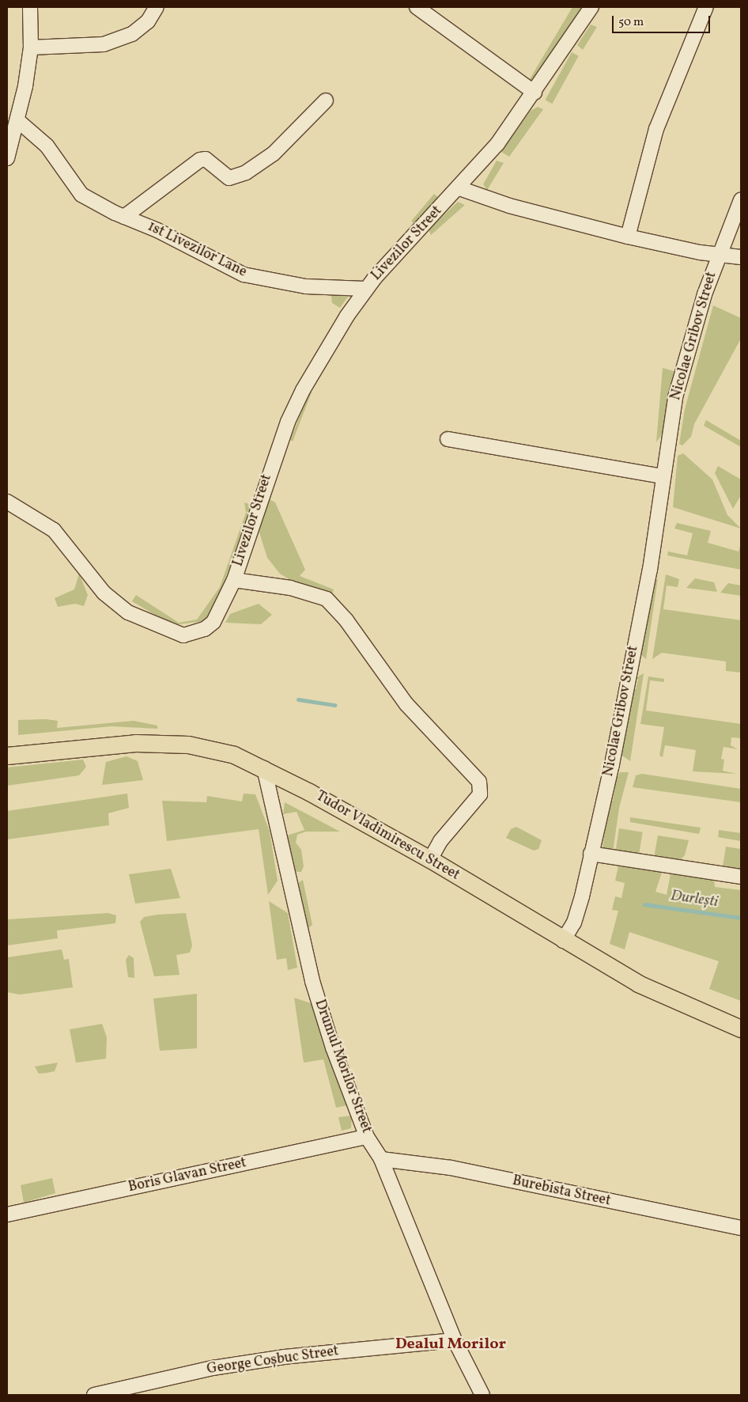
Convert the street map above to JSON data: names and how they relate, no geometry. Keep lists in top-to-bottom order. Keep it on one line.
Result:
{"streets":{"main road":["Tudor Vladimirescu Street"],"street":["Livezilor Street","1st Livezilor Lane","Nicolae Gribov Street","Drumul Morilor Street","Boris Glavan Street","Burebista Street","George Coșbuc Street"]},"crossings":[["Livezilor Street","1st Livezilor Lane"],["Livezilor Street","Tudor Vladimirescu Street"],["Nicolae Gribov Street","Tudor Vladimirescu Street"],["Tudor Vladimirescu Street","Drumul Morilor Street"],["Drumul Morilor Street","Boris Glavan Street"],["Drumul Morilor Street","Burebista Street"],["Drumul Morilor Street","George Coșbuc Street"]],"districts":["Dealul Morilor"],"water":["Durlești"],"scale_bar":"50 m"}
